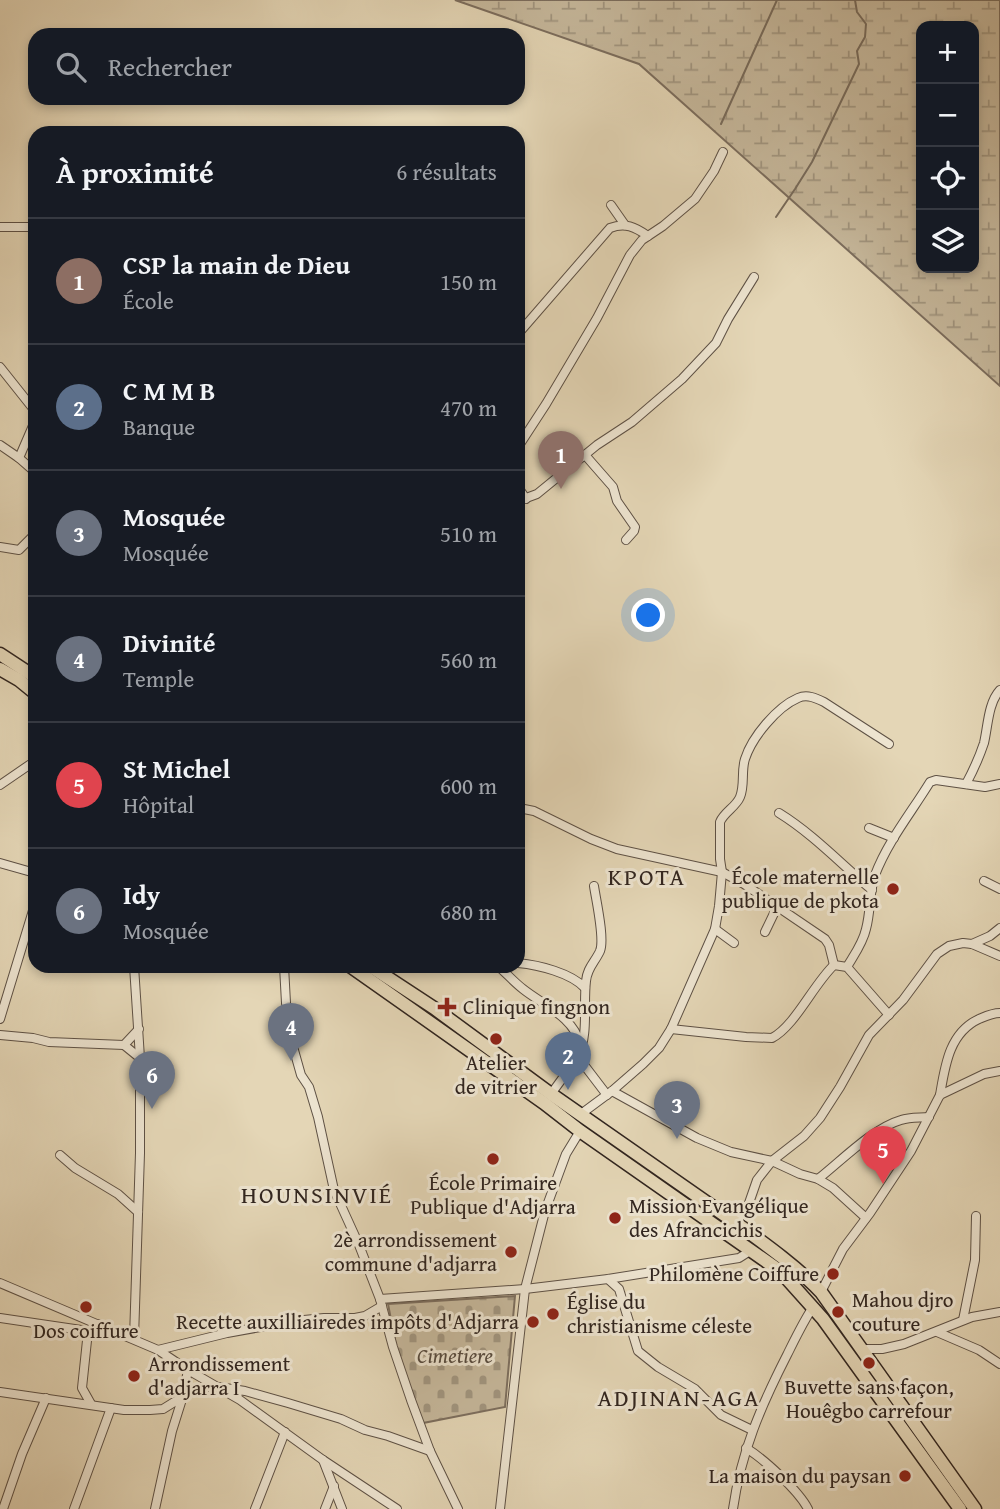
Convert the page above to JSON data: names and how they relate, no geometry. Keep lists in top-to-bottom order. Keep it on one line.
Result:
{"districts":["KPOTA","HOUNSINVIÉ","ADJINAN-AGA"],"parks":["Cimetiere"],"places":{"other":["École maternelle publique de pkota","Atelier de vitrier","École Primaire Publique d'Adjarra","Mission Evangélique des Afrancichis","2è arrondissement commune d'adjarra","Philomène Coiffure","Dos coiffure","Mahou djro couture","Église du christianisme céleste","Recette auxilliairedes impôts d'Adjarra","Buvette sans façon, Houêgbo carrefour","Arrondissement d'adjarra I","La maison du paysan"],"health":["Clinique fingnon"]},"page":{"map_buttons":["+","−"],"search":"Rechercher","heading":["À proximité","6 résultats"],"list":[{"mark":"1","name":"CSP la main de Dieu","note":"École","value":"150 m"},{"mark":"2","name":"C M M B","note":"Banque","value":"470 m"},{"mark":"3","name":"Mosquée","note":"Mosquée","value":"510 m"},{"mark":"4","name":"Divinité","note":"Temple","value":"560 m"},{"mark":"5","name":"St Michel","note":"Hôpital","value":"600 m"},{"mark":"6","name":"Idy","note":"Mosquée","value":"680 m"}],"pins":["1","4","2","6","3","5"]}}
